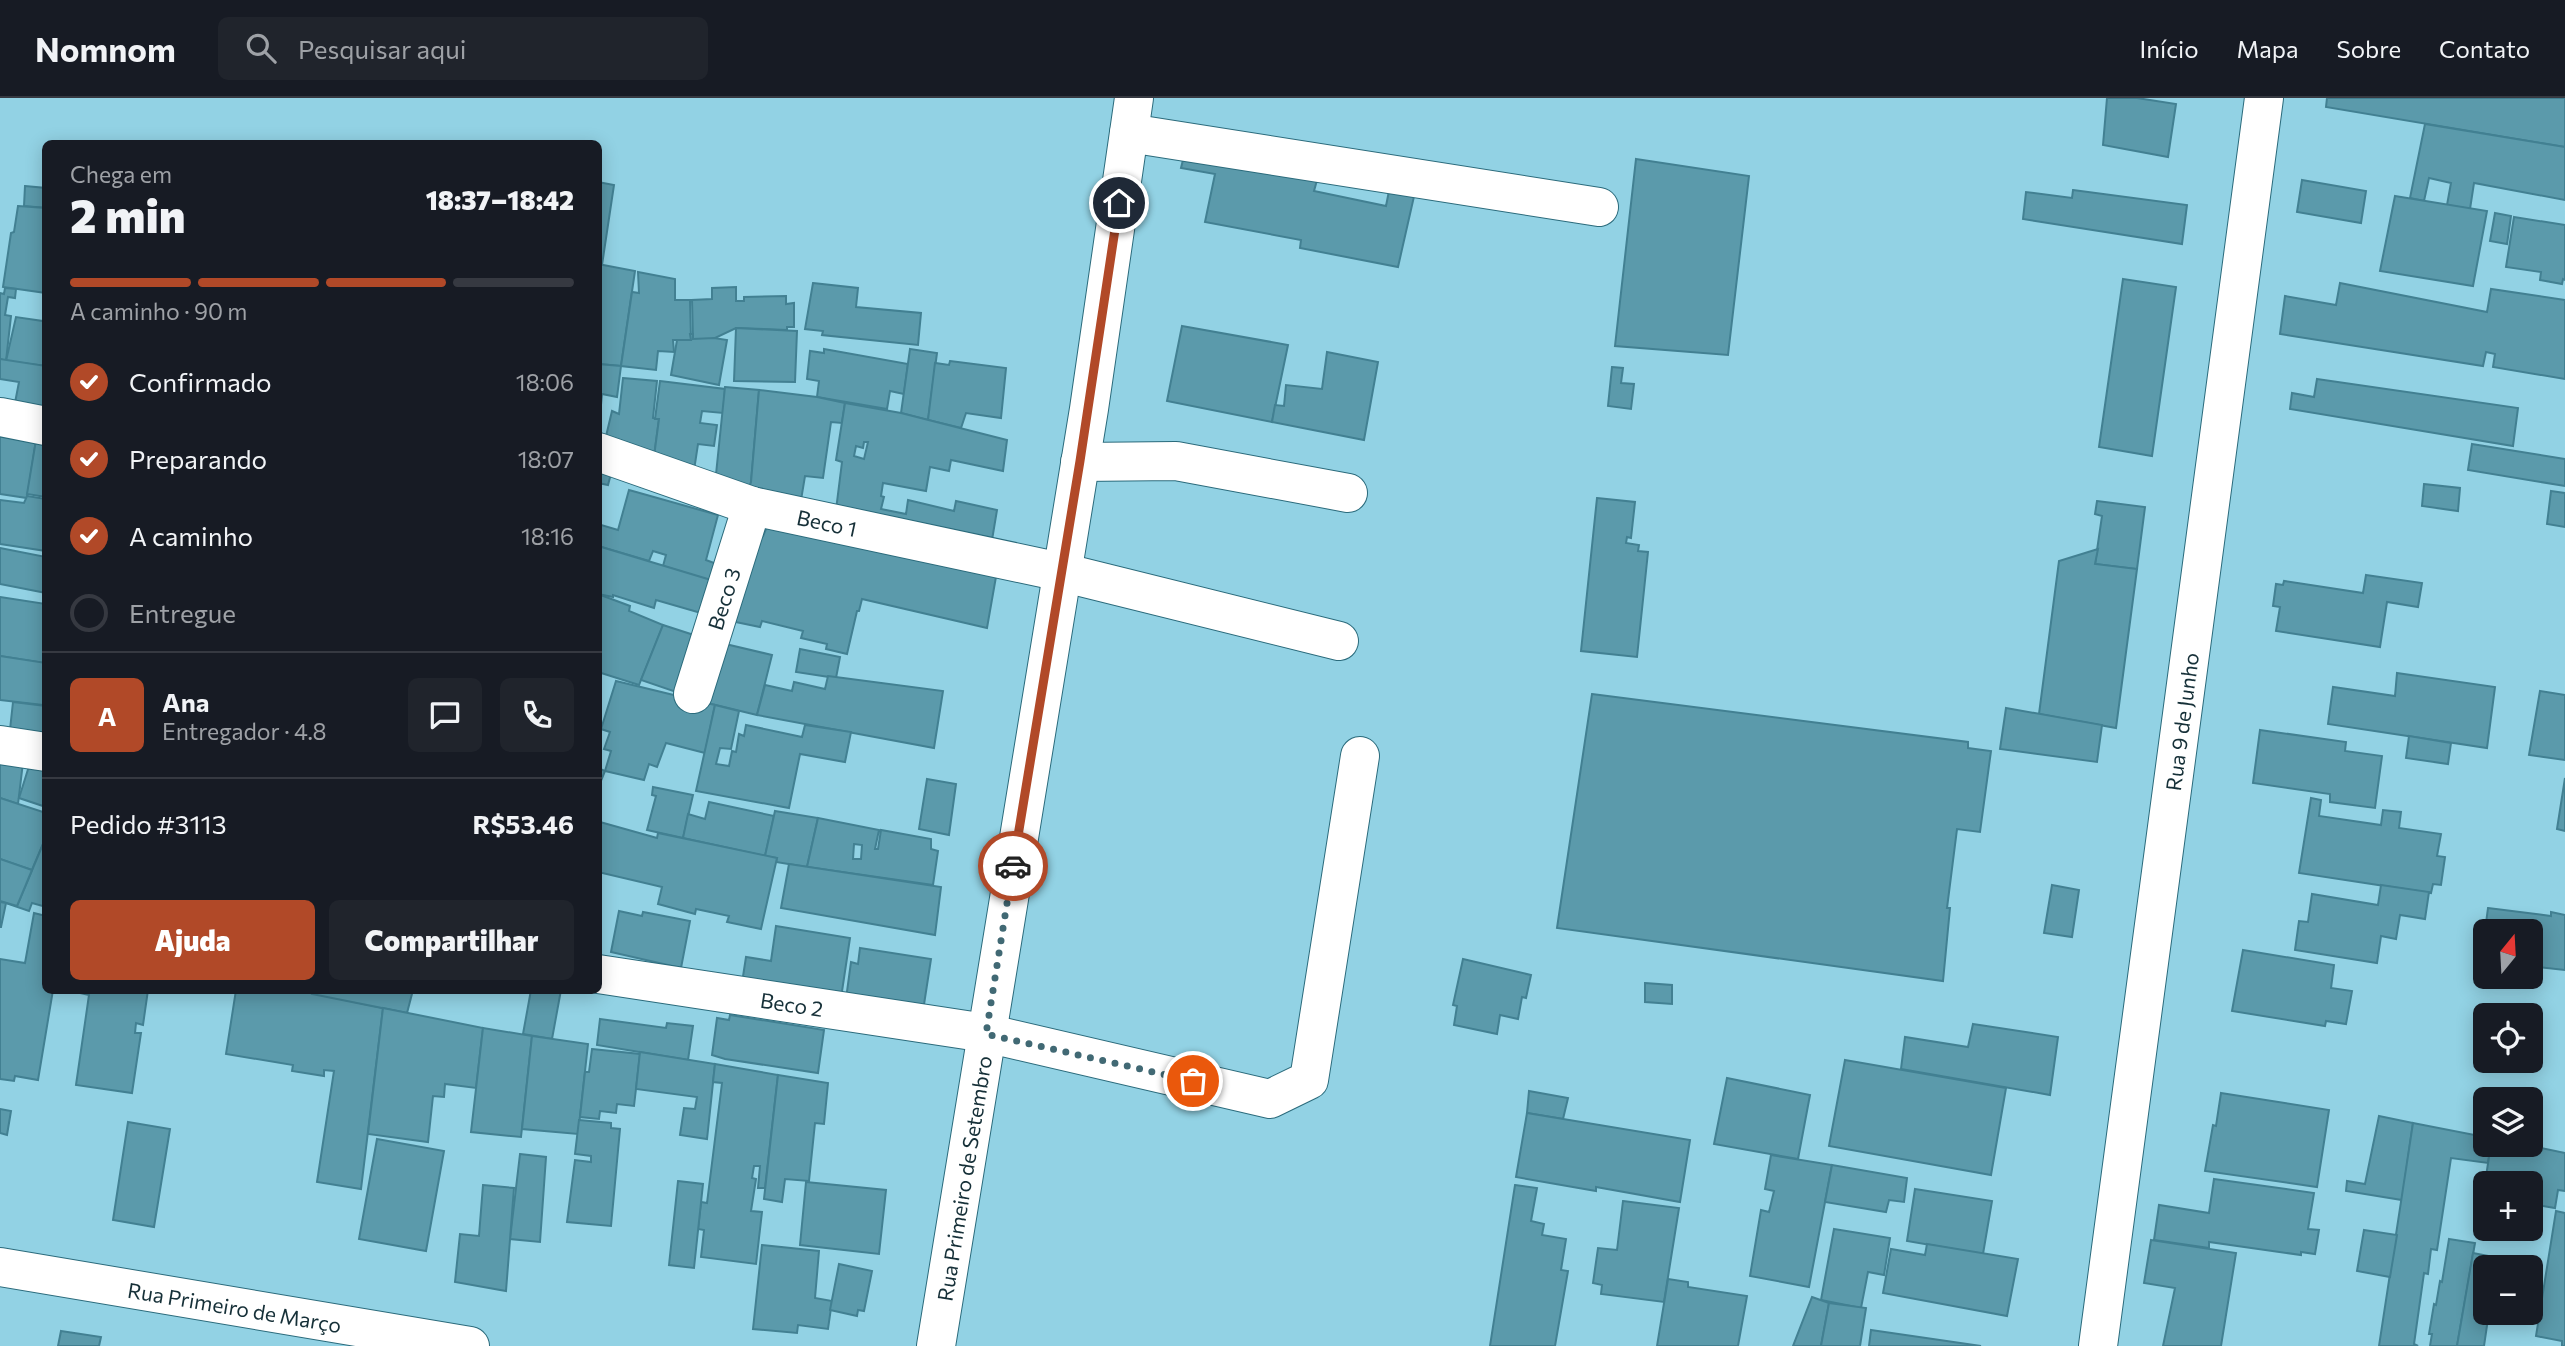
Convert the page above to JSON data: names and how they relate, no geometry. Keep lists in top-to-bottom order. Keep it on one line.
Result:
{"streets":{"street":["Beco 1","Beco 3","Rua 9 de Junho","Beco 2","Rua Primeiro de Setembro","Rua Primeiro de Março"]},"crossings":[["Beco 1","Beco 3"],["Beco 1","Rua Primeiro de Setembro"],["Beco 2","Rua Primeiro de Setembro"]],"north":"top","page":{"header":"Nomnom","search":"Pesquisar aqui","nav":["Início","Mapa","Sobre","Contato"],"heading":["2 min","Chega em","18:37–18:42"],"panel":["Ana","Entregador · 4.8","Pedido #3113","R$53.46"],"bar":"A caminho · 90 m","list":[["Confirmado","18:06"],["Preparando","18:07"],["A caminho","18:16"],"Entregue"],"round":"A","buttons":["Ajuda","Compartilhar"],"map_buttons":["+","−"]}}
